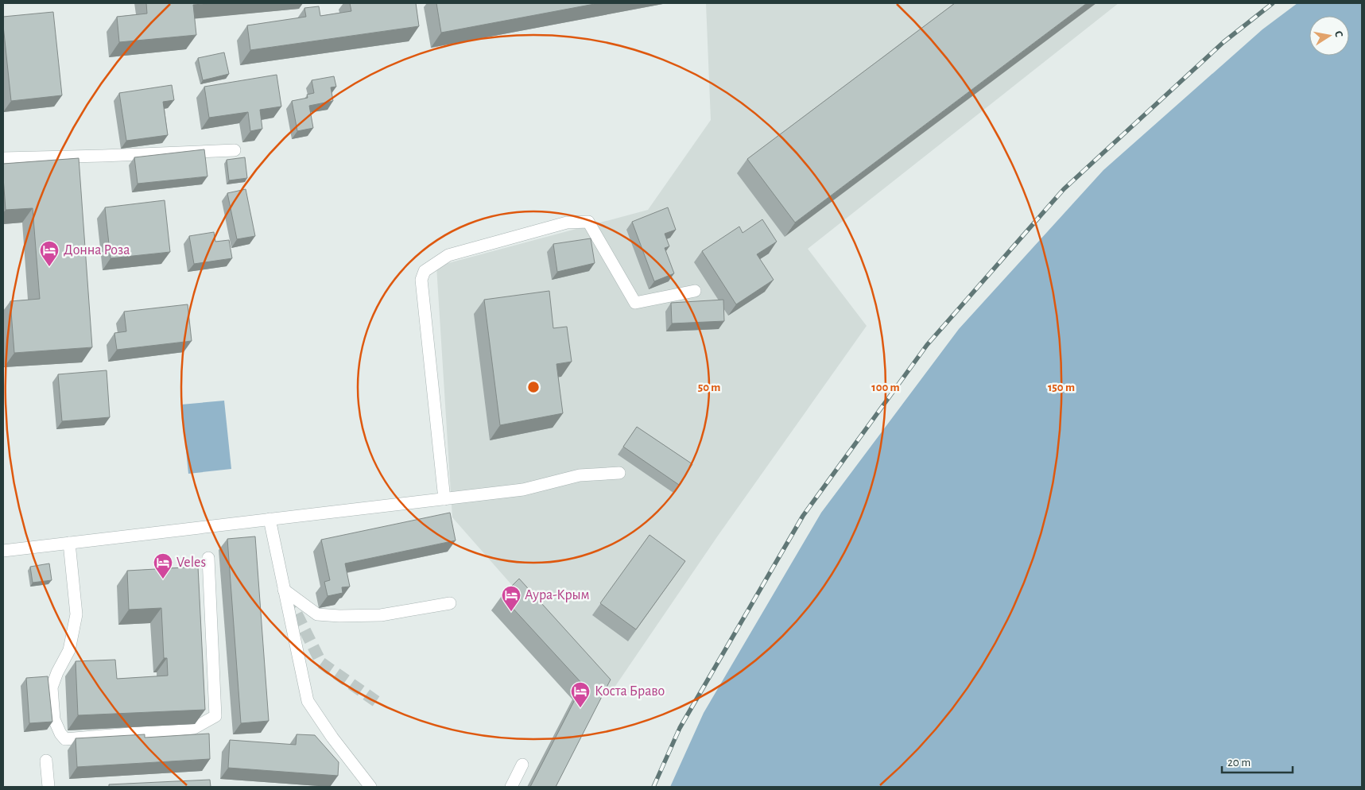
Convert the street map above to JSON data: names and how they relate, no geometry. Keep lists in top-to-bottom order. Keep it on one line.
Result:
{"places":{"hotel":["Донна Роза","Veles","Аура-Крым","Коста Браво"]},"scale_bar":"20 m","north":"right","rings":["50 m","100 m","150 m"]}
